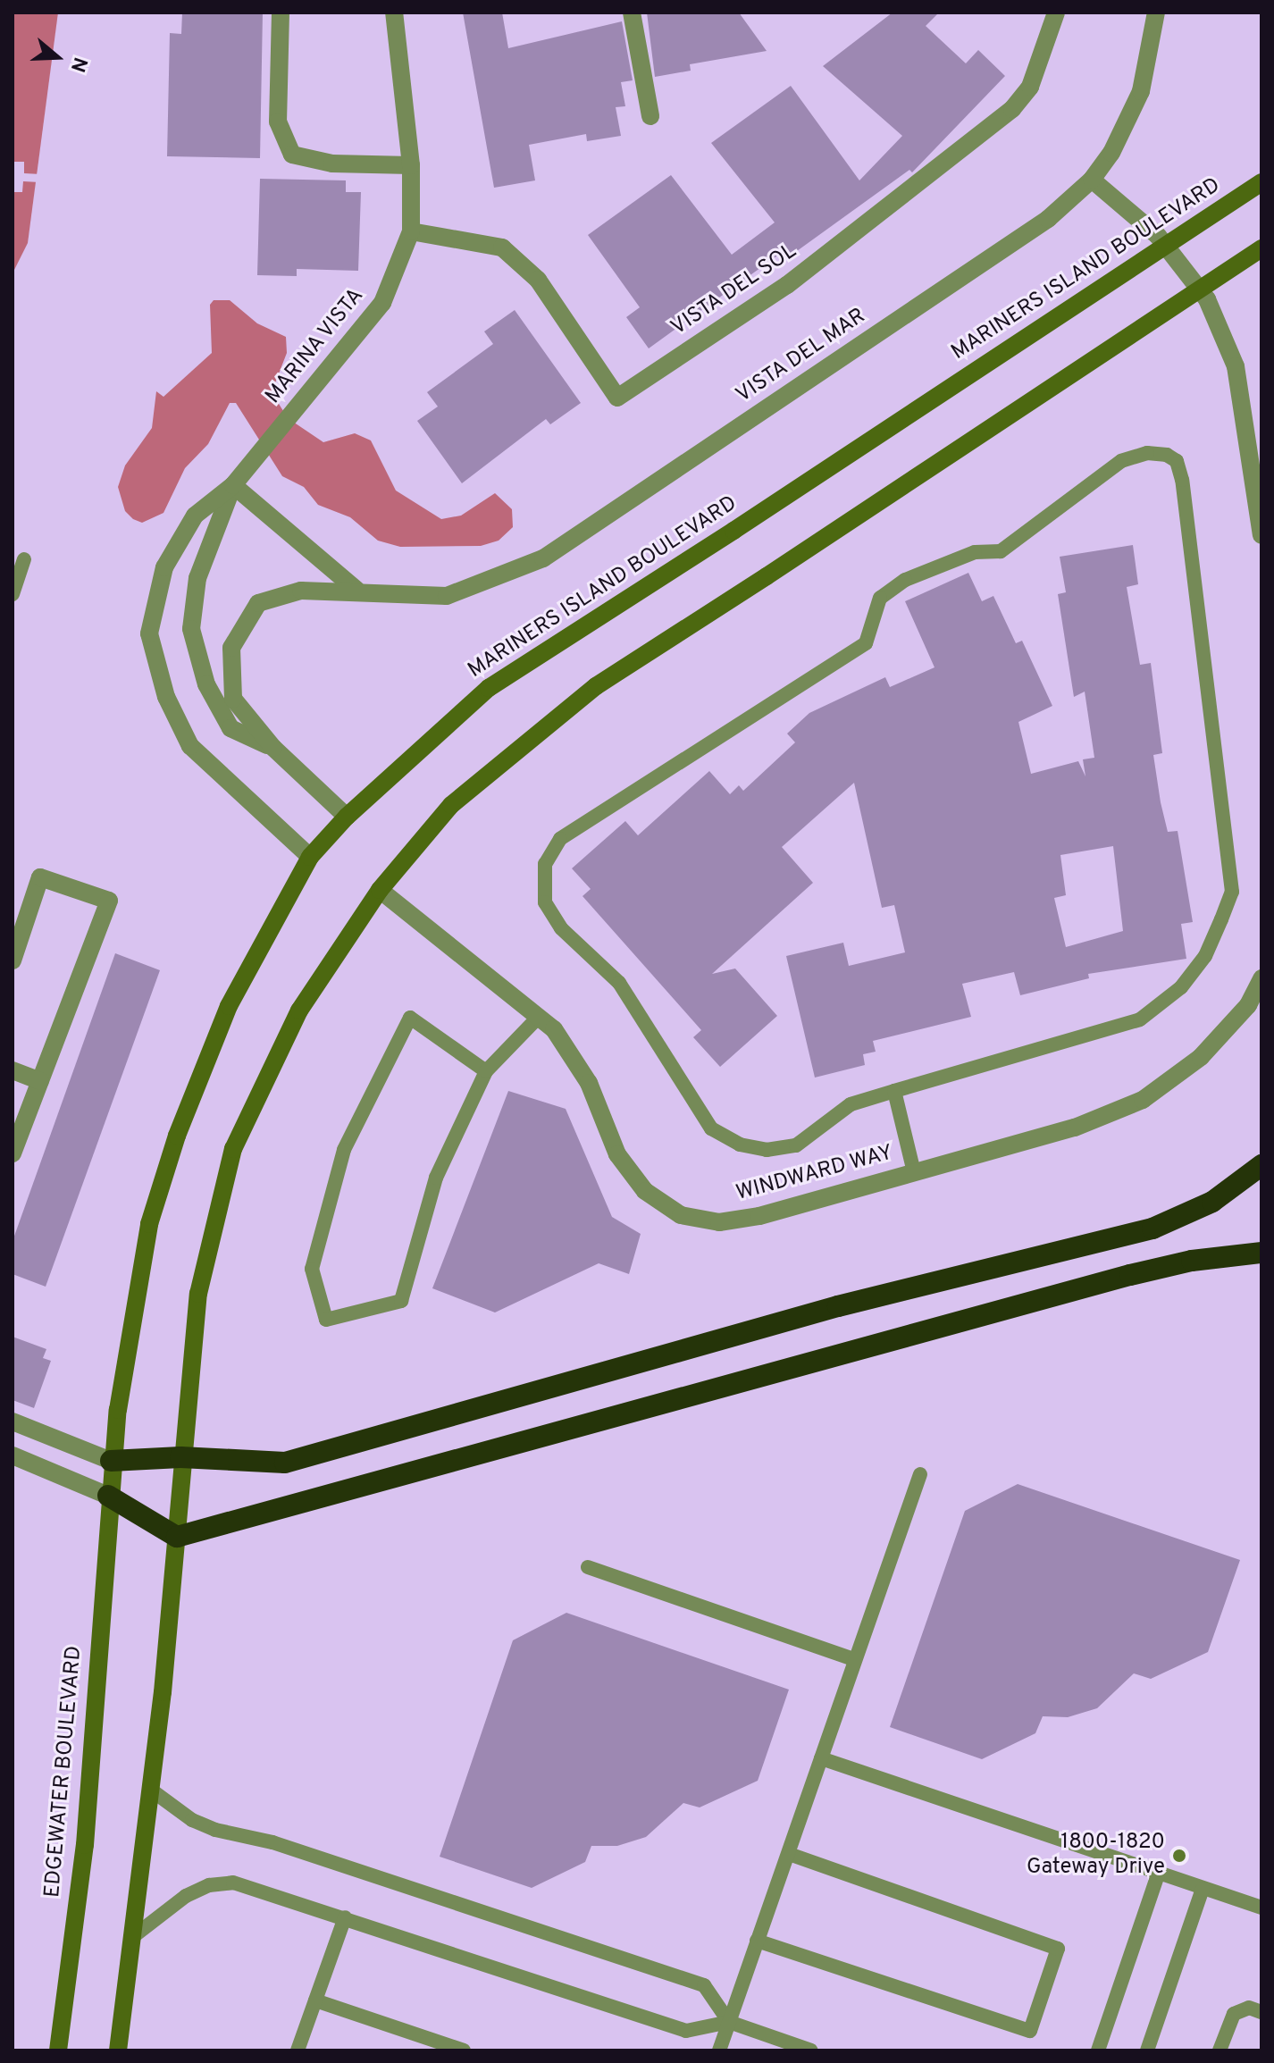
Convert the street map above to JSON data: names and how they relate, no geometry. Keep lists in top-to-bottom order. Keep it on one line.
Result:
{"streets":{"main road":["MARINERS ISLAND BOULEVARD","EDGEWATER BOULEVARD"],"street":["VISTA DEL SOL","MARINA VISTA","VISTA DEL MAR","WINDWARD WAY"]},"crossings":[["MARINERS ISLAND BOULEVARD","MARINA VISTA"],["MARINERS ISLAND BOULEVARD","VISTA DEL MAR"],["MARINERS ISLAND BOULEVARD","EDGEWATER BOULEVARD"],["VISTA DEL SOL","MARINA VISTA"],["MARINA VISTA","VISTA DEL MAR"]],"places":["1800-1820 Gateway Drive"],"north":"right"}
